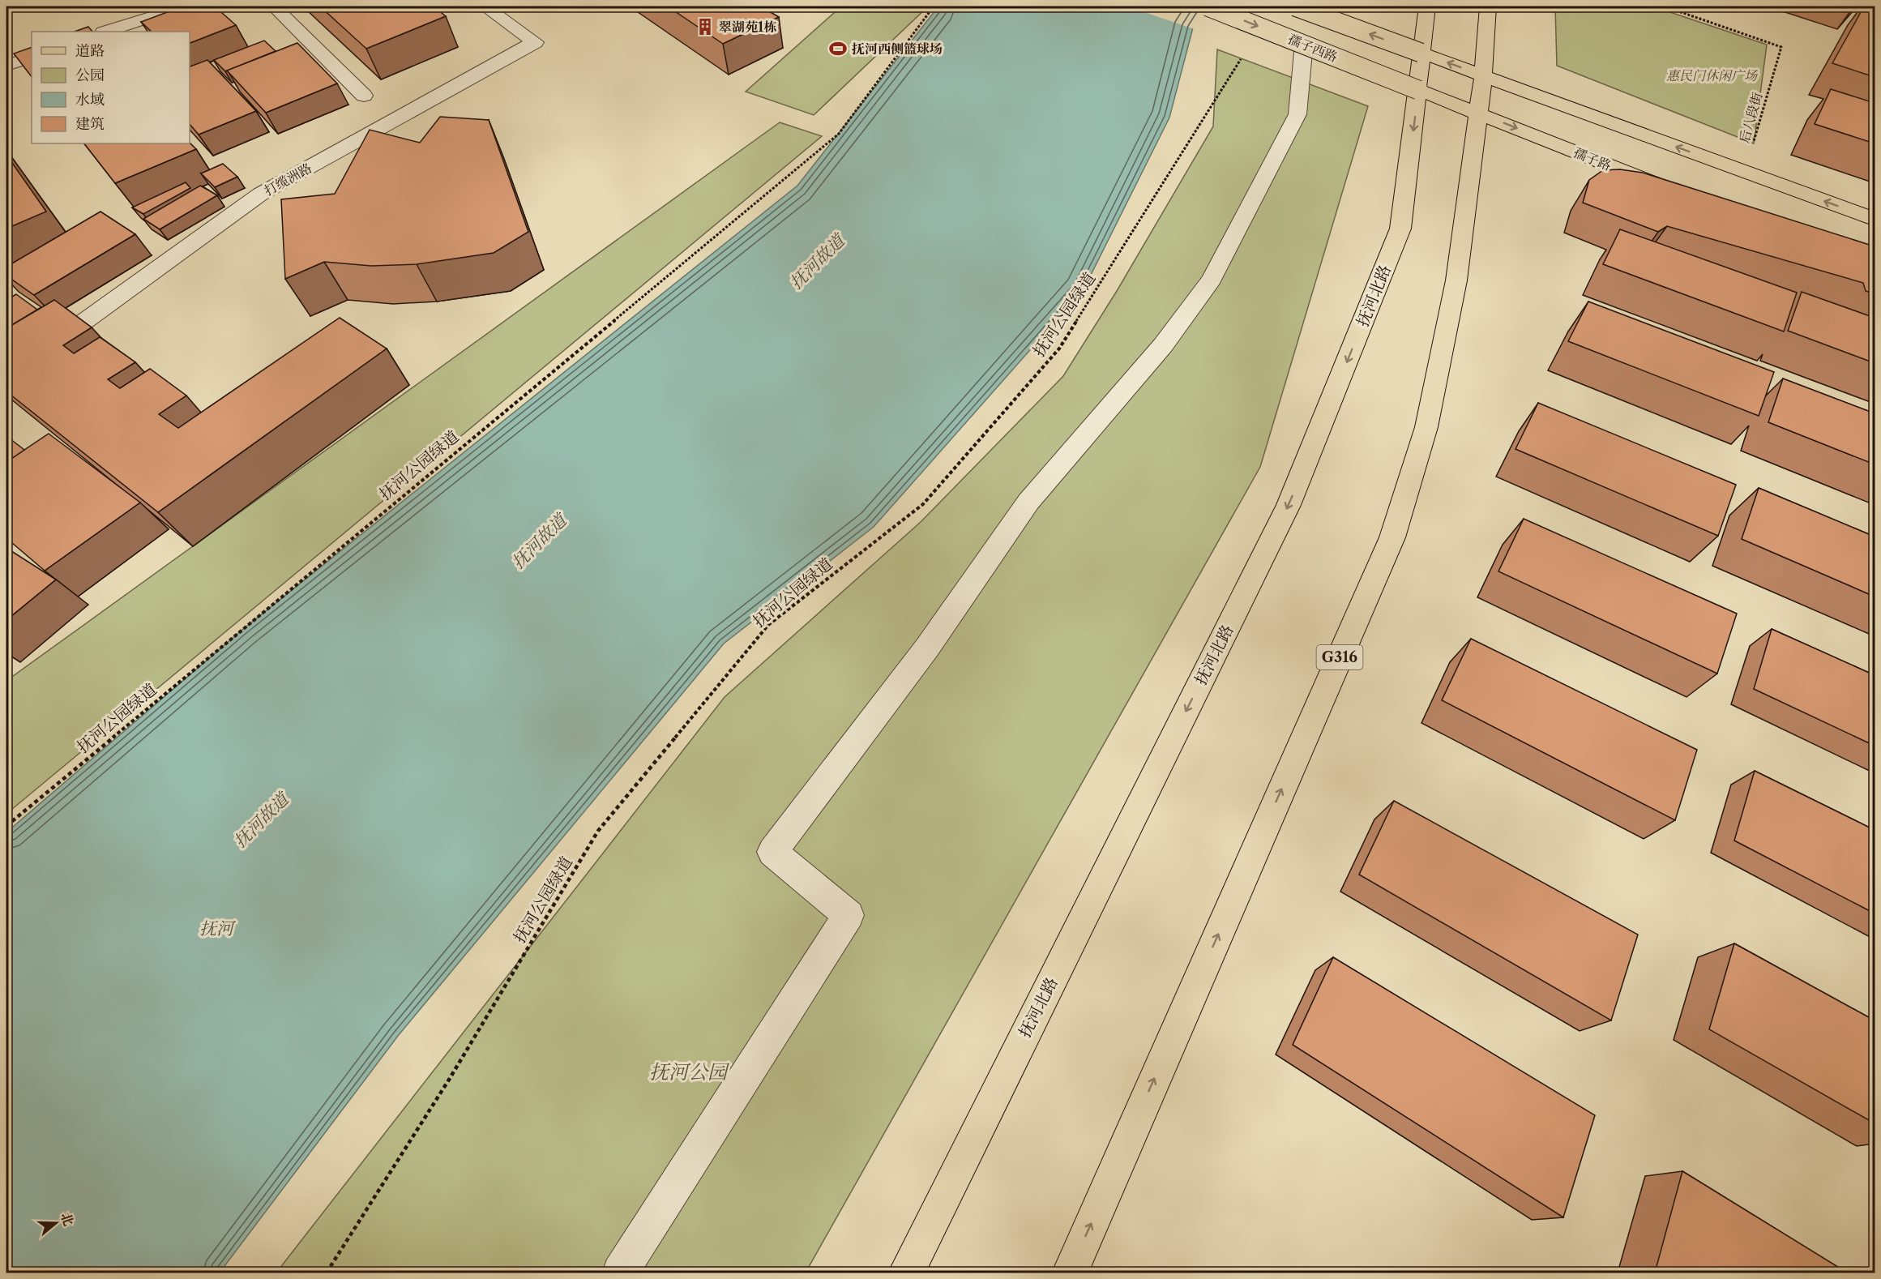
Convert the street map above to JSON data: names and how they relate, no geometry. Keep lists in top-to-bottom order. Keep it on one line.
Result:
{"streets":{"main road":["孺子西路","孺子路","抚河北路","G316"],"street":["打缆洲路"],"path":["后八段街","抚河公园绿道"]},"crossings":[["孺子西路","孺子路"],["孺子西路","抚河北路"],["孺子路","抚河北路"],["孺子路","G316"]],"water":["抚河故道","抚河"],"parks":["惠民门休闲广场","抚河公园"],"places":{"building":["翠湖苑1栋"],"sports":["抚河西侧篮球场"]},"legend":["道路","公园","水域","建筑"],"north":"right"}
